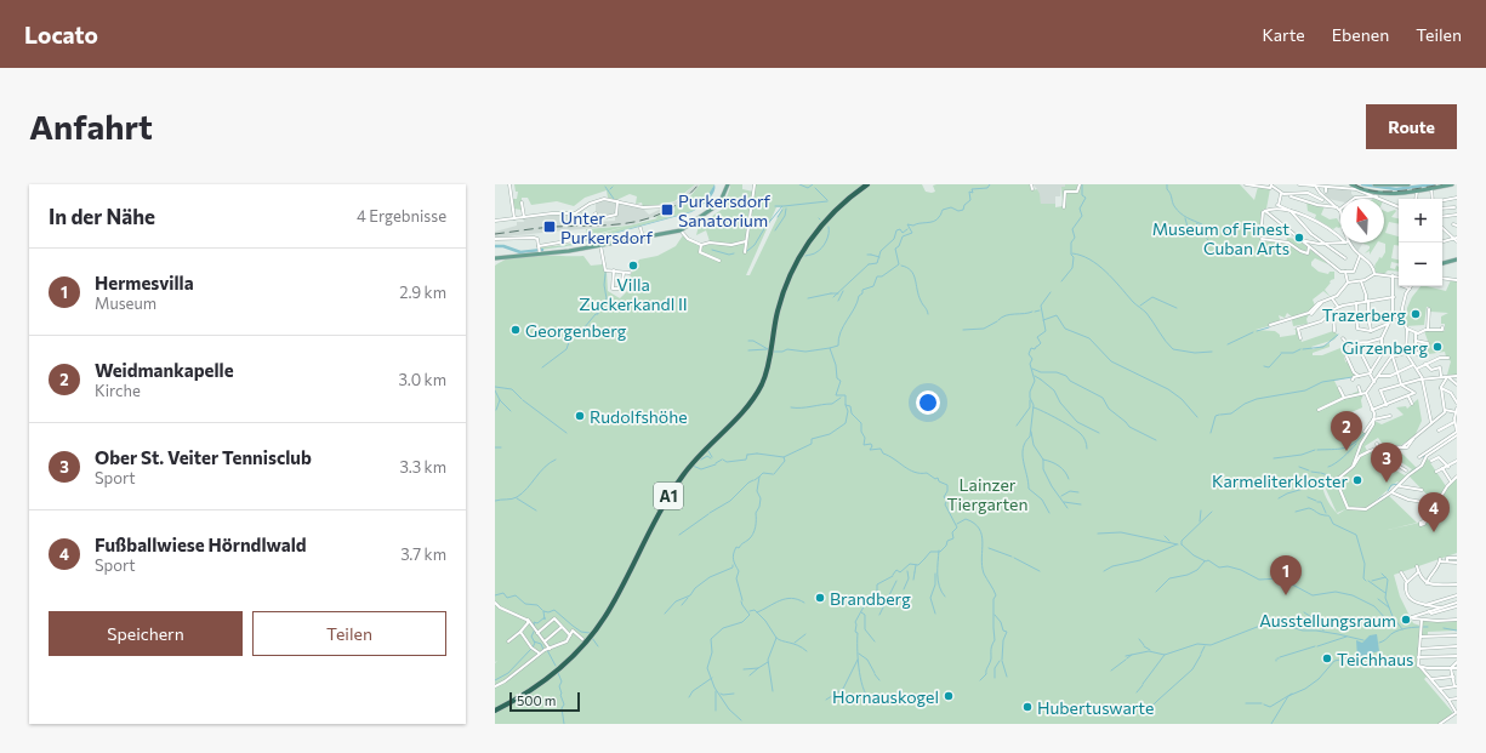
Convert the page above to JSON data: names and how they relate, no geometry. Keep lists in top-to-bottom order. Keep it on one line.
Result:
{"streets":{"highway":["A1"]},"parks":["Lainzer Tiergarten"],"places":{"transit":["Purkersdorf Sanatorium","Unter Purkersdorf"],"other":["Museum of Finest Cuban Arts","Villa Zuckerkandl II","Trazerberg","Georgenberg","Girzenberg","Rudolfshöhe","Karmeliterkloster","Brandberg","Ausstellungsraum","Teichhaus","Hornauskogel","Hubertuswarte"]},"scale_bar":"500 m","north":"top","page":{"header":"Locato","nav":["Karte","Ebenen","Teilen"],"buttons":["Route",["Speichern","Teilen"]],"title":"Anfahrt","heading":["In der Nähe","4 Ergebnisse"],"map_buttons":["+","−"],"list":[{"mark":"1","name":"Hermesvilla","note":"Museum","value":"2.9 km"},{"mark":"2","name":"Weidmankapelle","note":"Kirche","value":"3.0 km"},{"mark":"3","name":"Ober St. Veiter Tennisclub","note":"Sport","value":"3.3 km"},{"mark":"4","name":"Fußballwiese Hörndlwald","note":"Sport","value":"3.7 km"}],"pins":["2","3","4","1"],"scale":"500 m"}}
